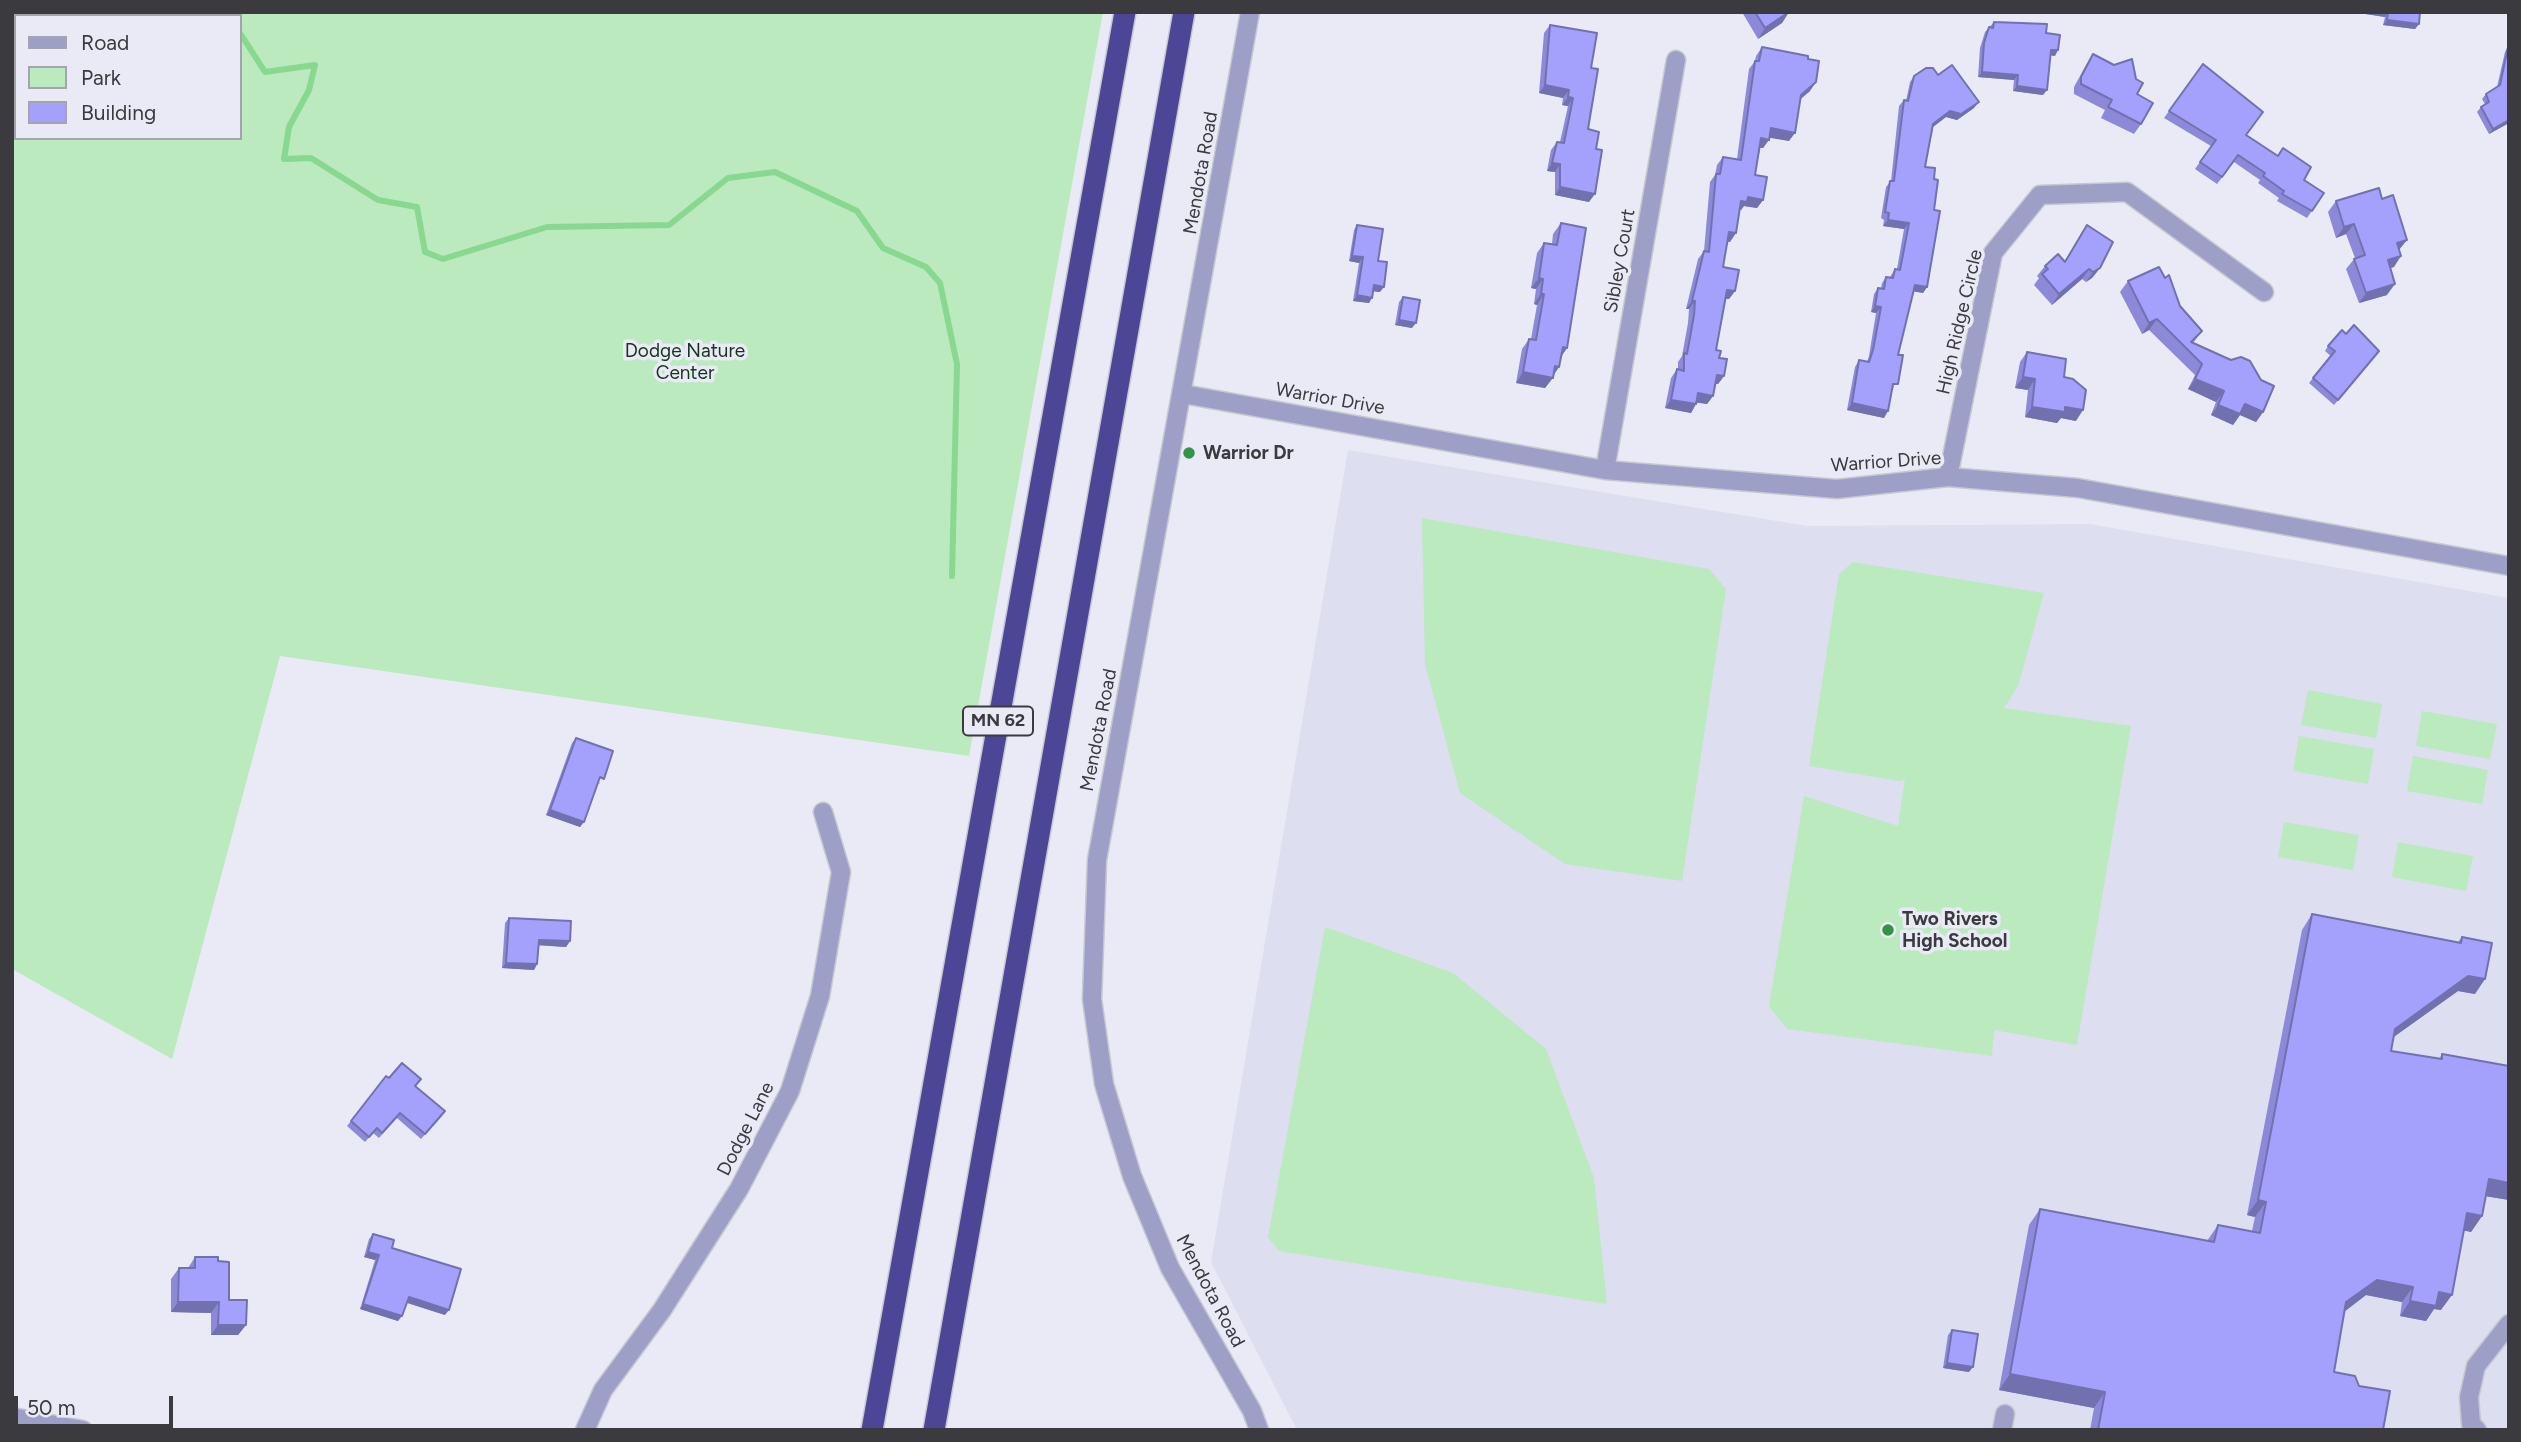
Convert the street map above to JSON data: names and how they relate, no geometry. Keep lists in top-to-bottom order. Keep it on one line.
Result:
{"streets":{"highway":["MN 62"],"street":["Mendota Road","Sibley Court","High Ridge Circle","Warrior Drive","Dodge Lane"]},"crossings":[["Mendota Road","Warrior Drive"],["Sibley Court","Warrior Drive"],["High Ridge Circle","Warrior Drive"]],"parks":["Dodge Nature Center"],"places":["Warrior Dr","Two Rivers High School"],"legend":["Road","Park","Building"],"scale_bar":"50 m"}
